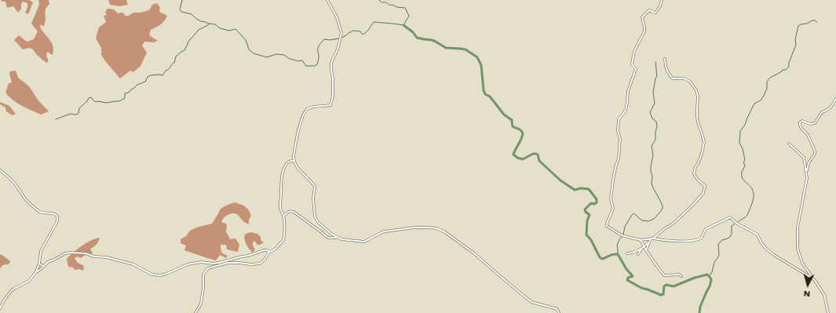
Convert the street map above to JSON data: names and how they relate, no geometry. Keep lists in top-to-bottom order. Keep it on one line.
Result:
{"north":"bottom"}
